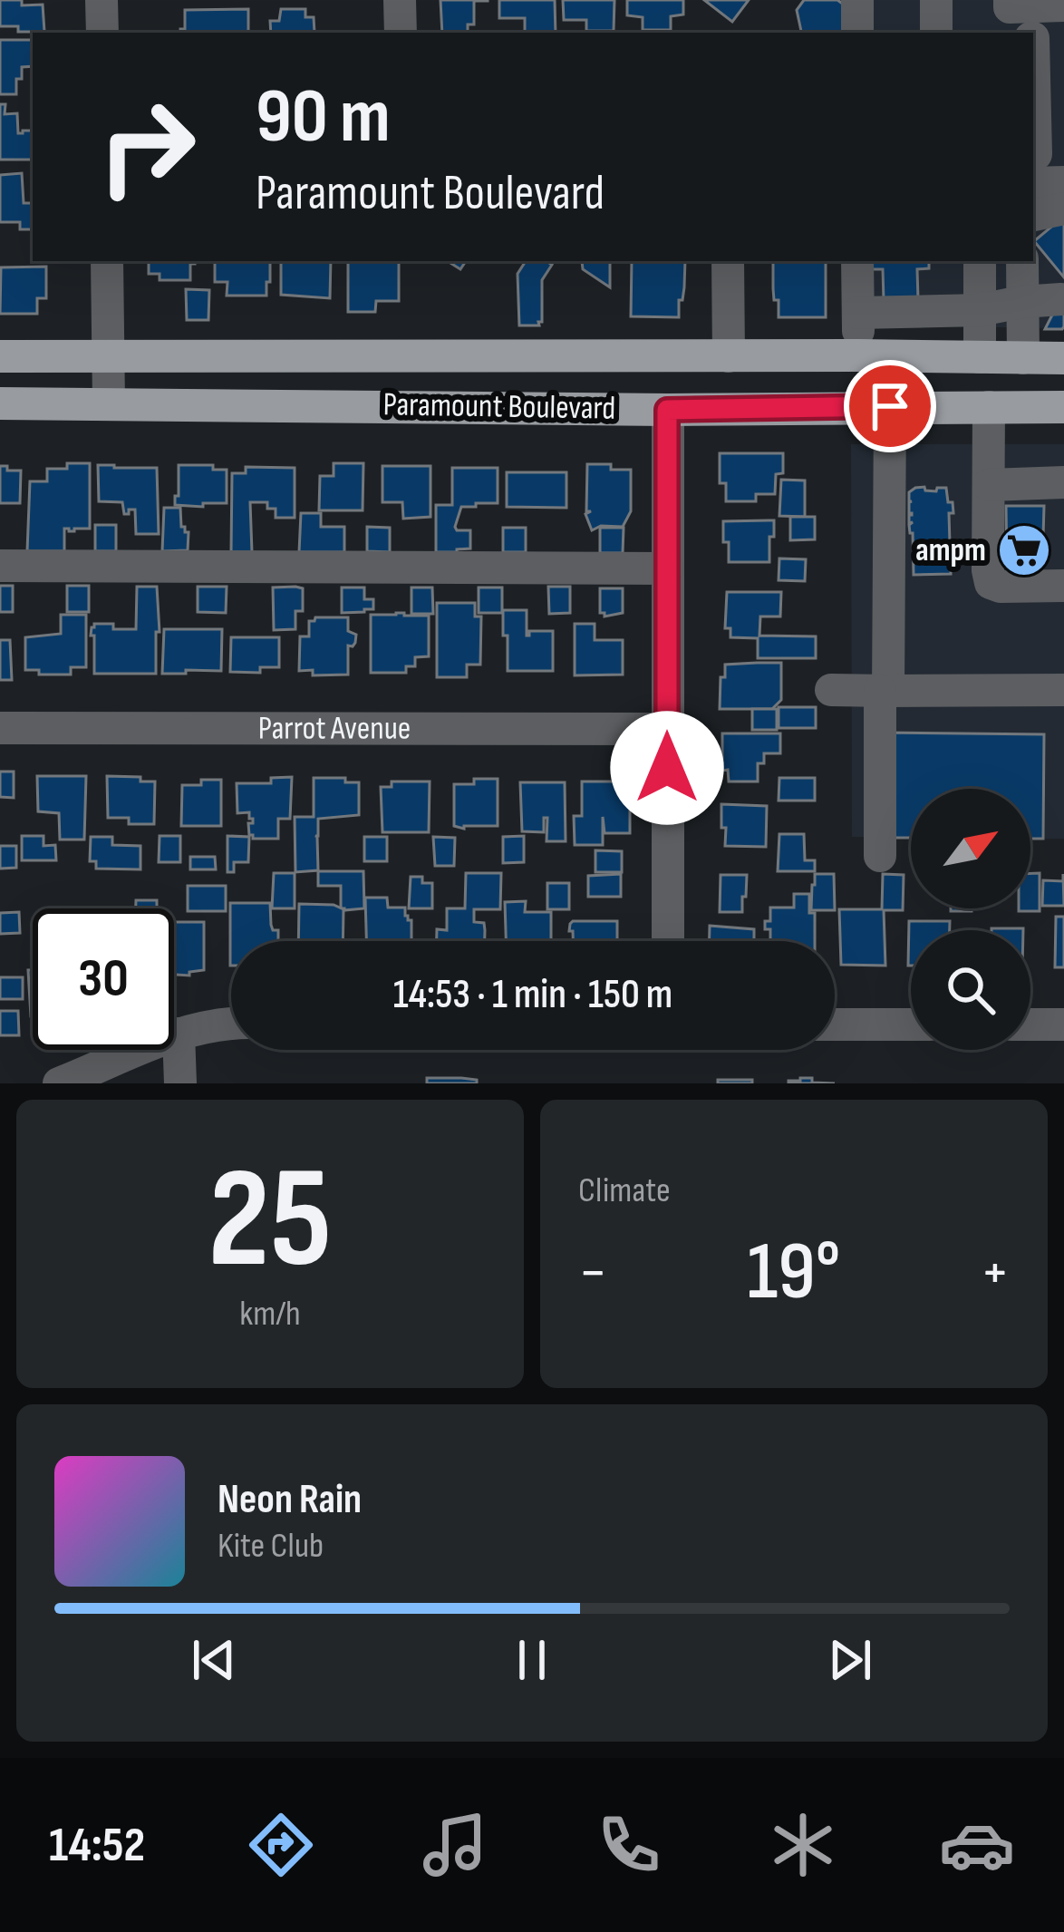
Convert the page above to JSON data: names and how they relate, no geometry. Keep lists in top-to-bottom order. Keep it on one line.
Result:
{"streets":{"main road":["Paramount Boulevard"],"street":["Parrot Avenue"]},"places":{"supermarket":["ampm"]},"north":"top right","page":{"turn":["90 m","Paramount Boulevard"],"limit":"30","trip":"14:53 · 1 min · 150 m","tile":[["25","km/h"],"Climate"],"heat":["−","19°","+"],"song":["Neon Rain","Kite Club"],"tabs":"14:52"}}
